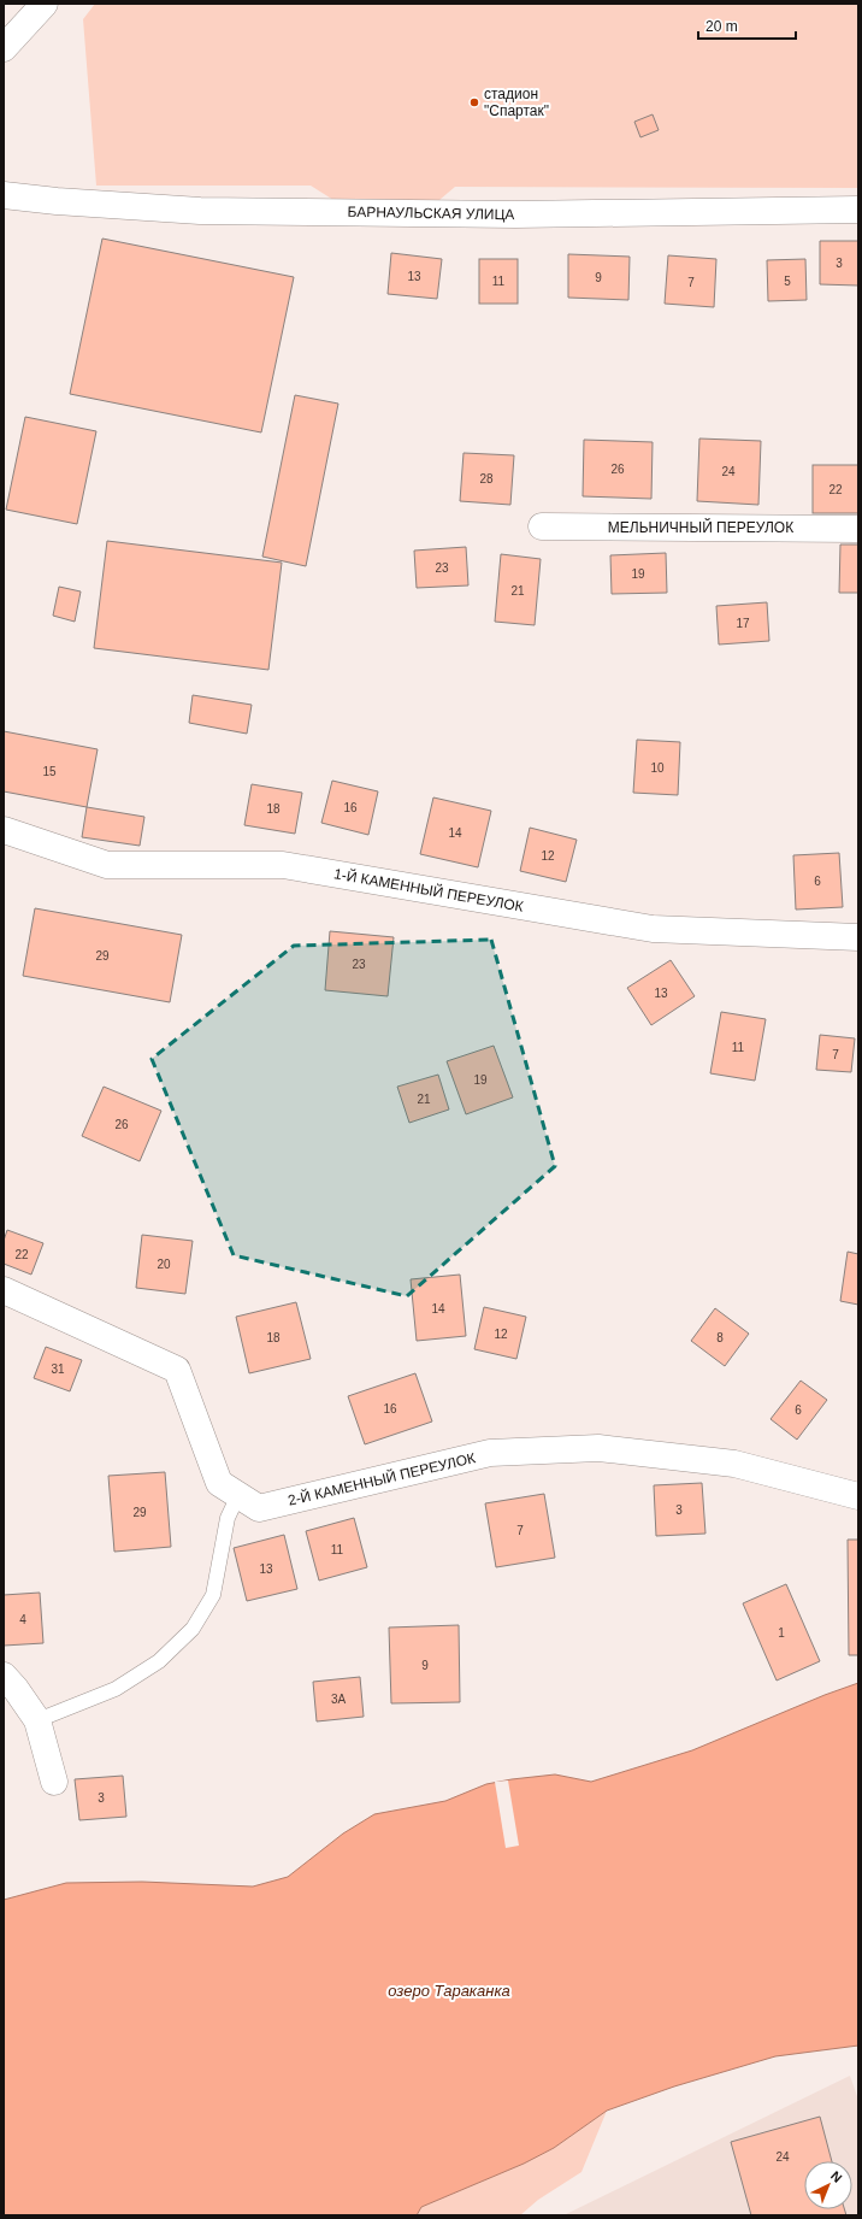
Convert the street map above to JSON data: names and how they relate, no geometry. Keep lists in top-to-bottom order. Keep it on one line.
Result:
{"streets":{"street":["БАРНАУЛЬСКАЯ УЛИЦА","МЕЛЬНИЧНЫЙ ПЕРЕУЛОК","1-Й КАМЕННЫЙ ПЕРЕУЛОК","2-Й КАМЕННЫЙ ПЕРЕУЛОК"]},"water":["озеро Тараканка"],"places":["стадион \"Спартак\""],"house_numbers":["3","13","9","11","5","7","26","24","28","22","23","19","21","17","10","15","16","18","14","12","6","29","23","13","11","7","19","21","26","22","20","14","12","18","8","31","16","6","3","29","7","11","13","4","1","9","3А","3","24"],"scale_bar":"20 m","north":"top right"}
